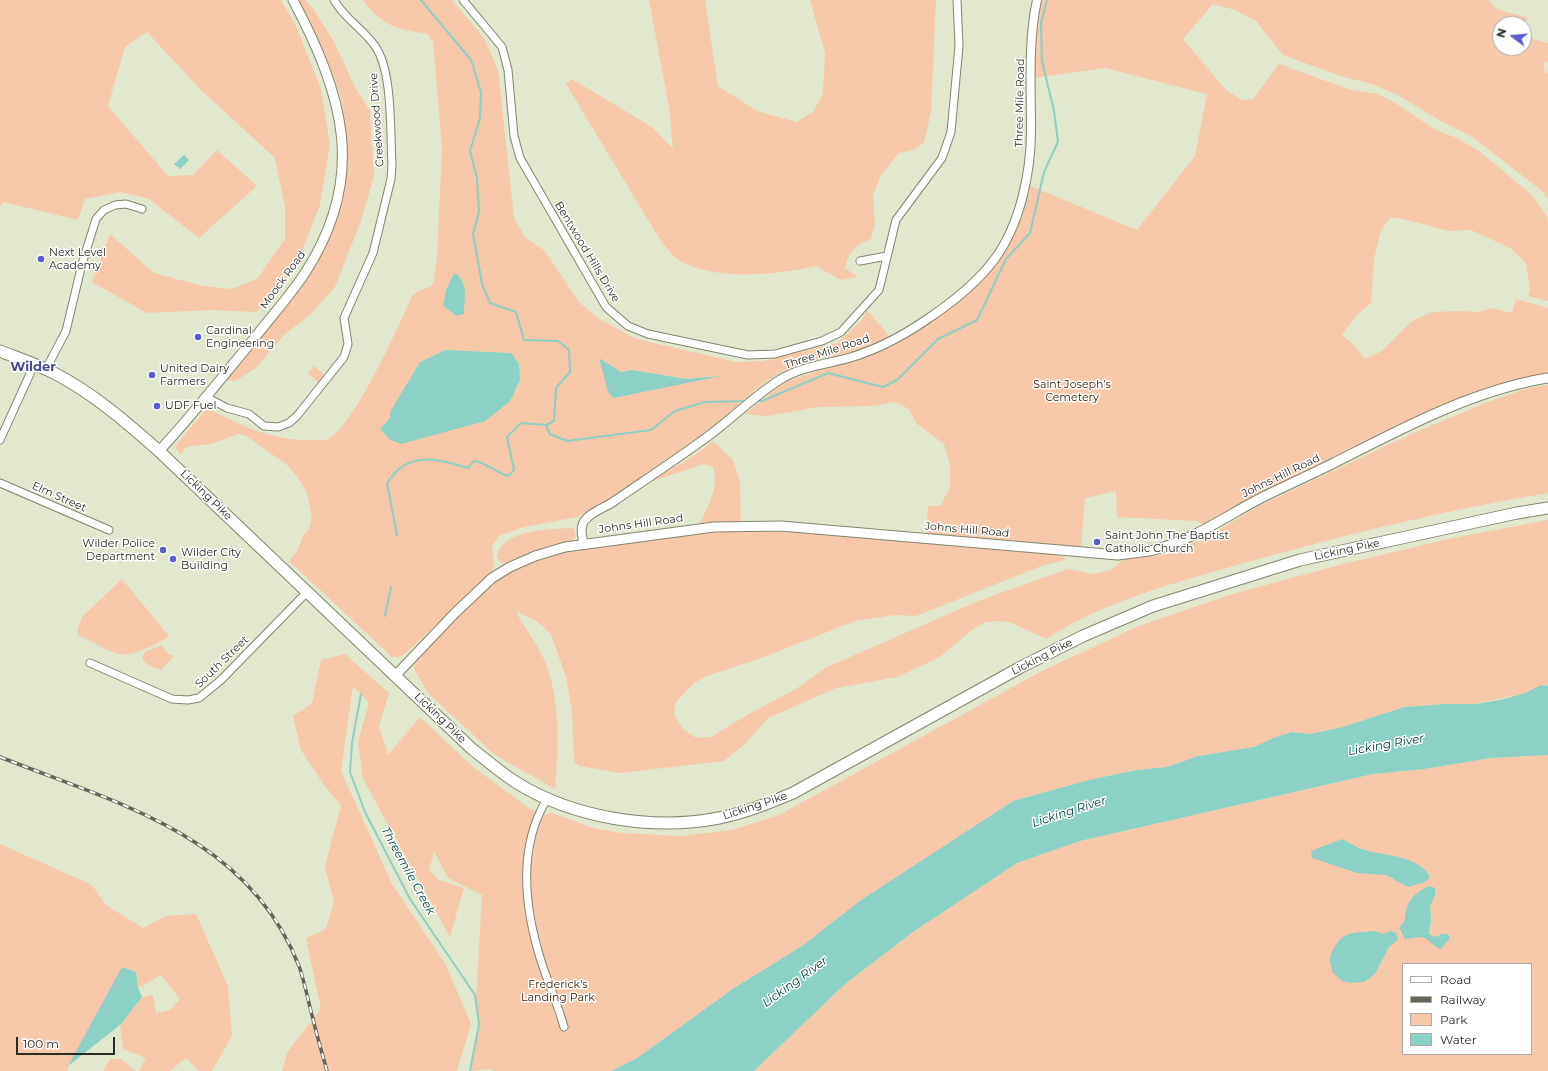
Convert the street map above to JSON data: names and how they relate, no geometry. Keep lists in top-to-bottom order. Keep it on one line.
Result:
{"streets":{"main road":["Moock Road","Johns Hill Road","Licking Pike"],"street":["Three Mile Road","Creekwood Drive","Bentwood Hills Drive","Elm Street","South Street"]},"crossings":[["Three Mile Road","Johns Hill Road"],["Creekwood Drive","Moock Road"],["Moock Road","Licking Pike"],["Johns Hill Road","Licking Pike"],["Licking Pike","South Street"]],"districts":["Wilder"],"water":["Licking River","Threemile Creek"],"parks":["Saint Joseph’s Cemetery","Frederick's Landing Park"],"places":["Next Level Academy","Cardinal Engineering","United Dairy Farmers","UDF Fuel","Saint John The Baptist Catholic Church","Wilder Police Department","Wilder City Building"],"legend":["Road","Railway","Park","Water"],"scale_bar":"100 m","north":"left"}
